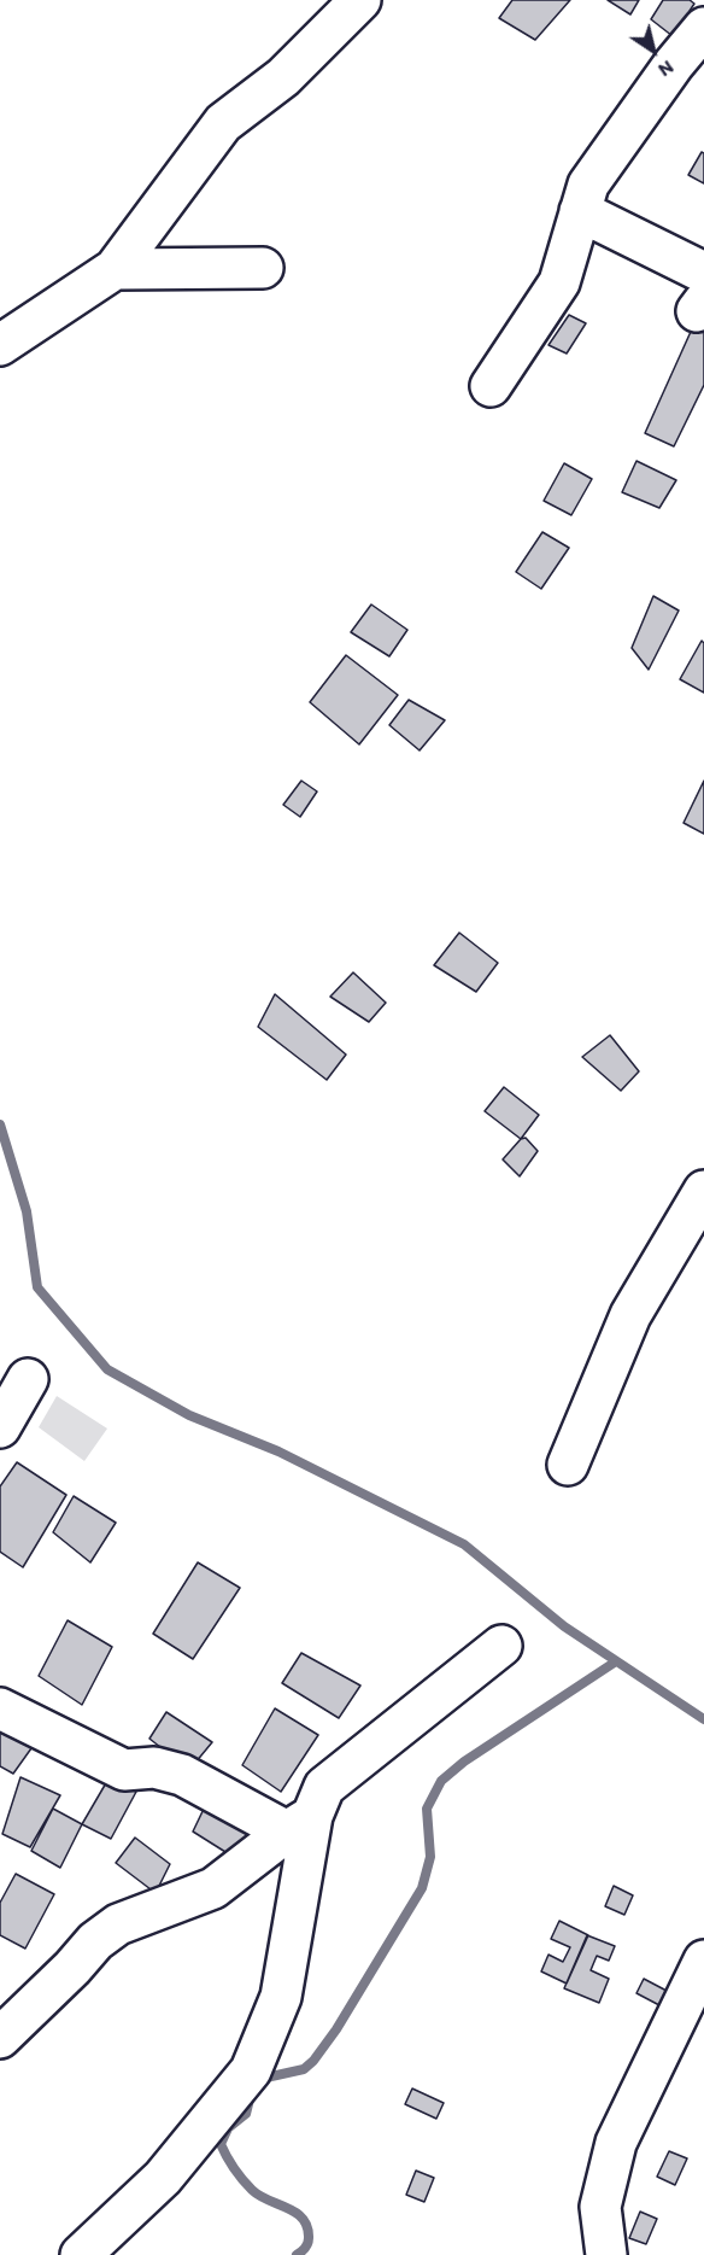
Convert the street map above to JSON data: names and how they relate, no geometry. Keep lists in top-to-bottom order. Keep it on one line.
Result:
{"north":"bottom right"}
